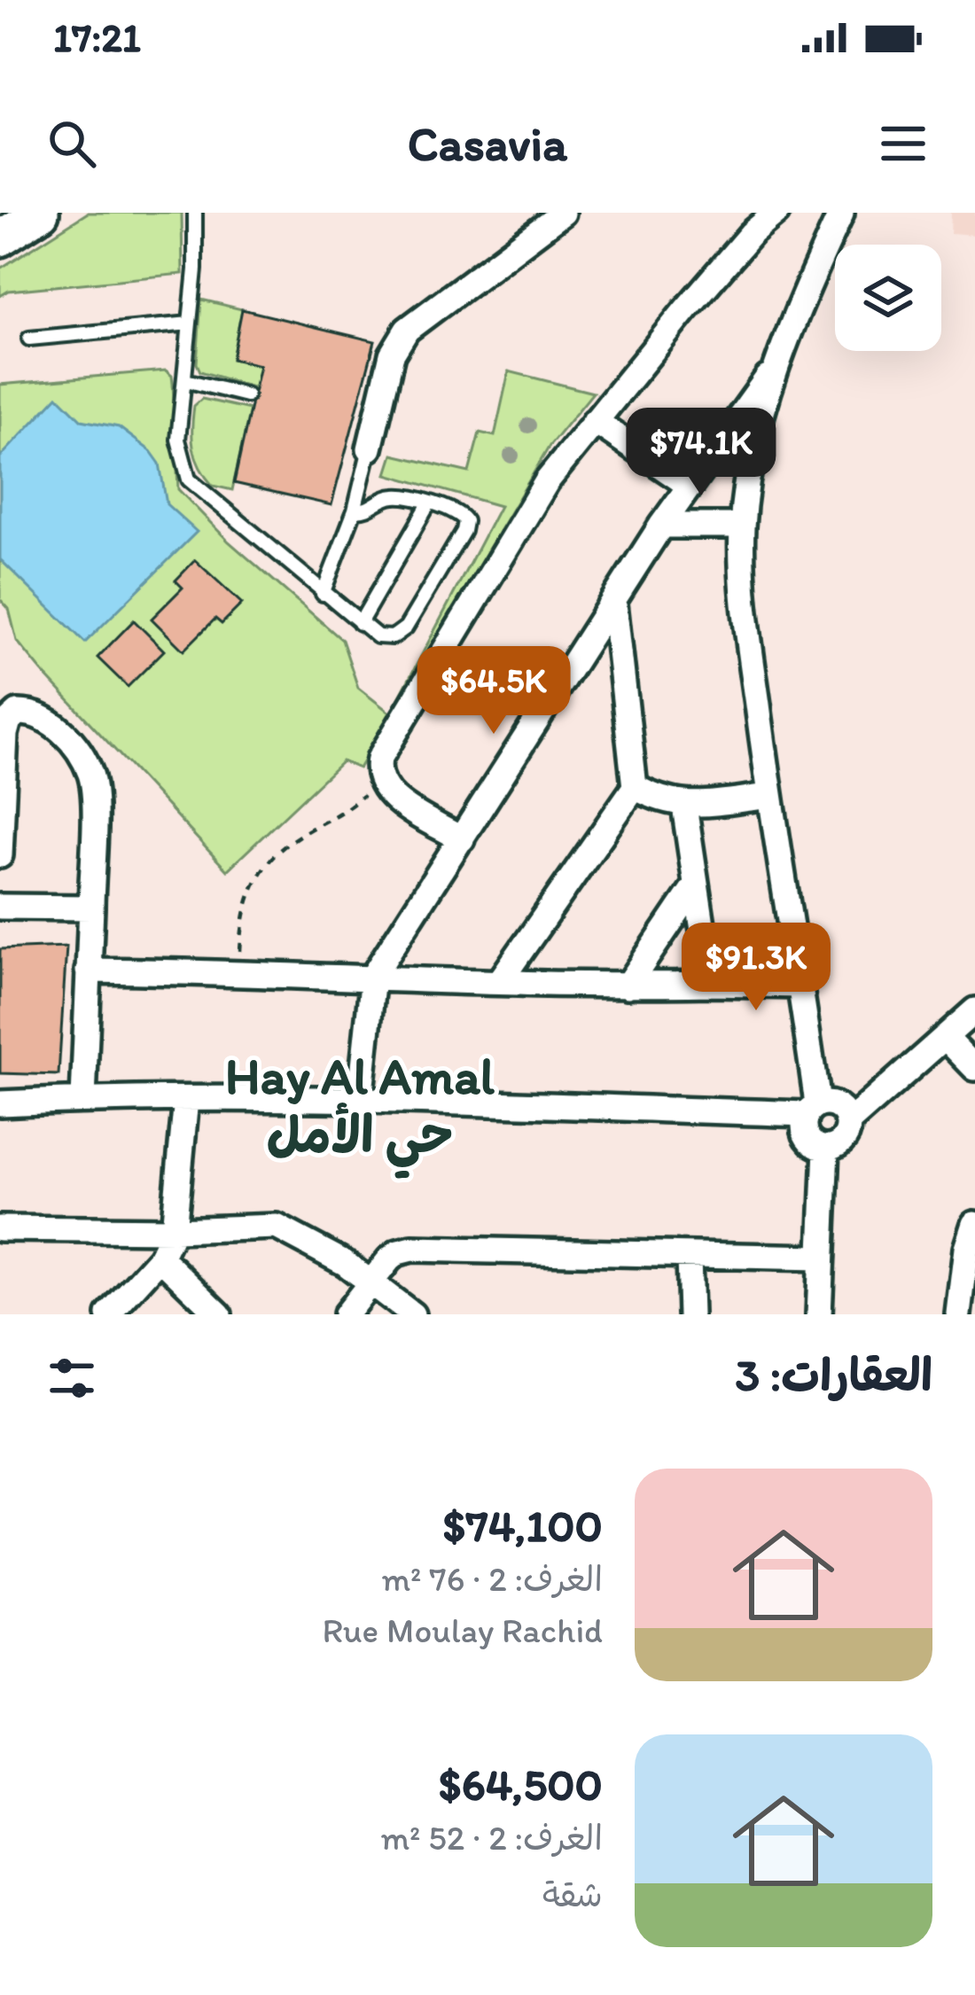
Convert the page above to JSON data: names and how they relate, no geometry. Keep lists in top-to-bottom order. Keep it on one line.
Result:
{"districts":["Hay Al Amal حي الأمل"],"page":{"status":"17:21","header":"Casavia","price":["$74.1K","$64.5K","$91.3K"],"heading":"العقارات: 3","list":[{"name":"$74,100","note":"الغرف: 2 · 76 m² · Rue Moulay Rachid"},{"name":"$64,500","note":"الغرف: 2 · 52 m² · شقة"}]}}
